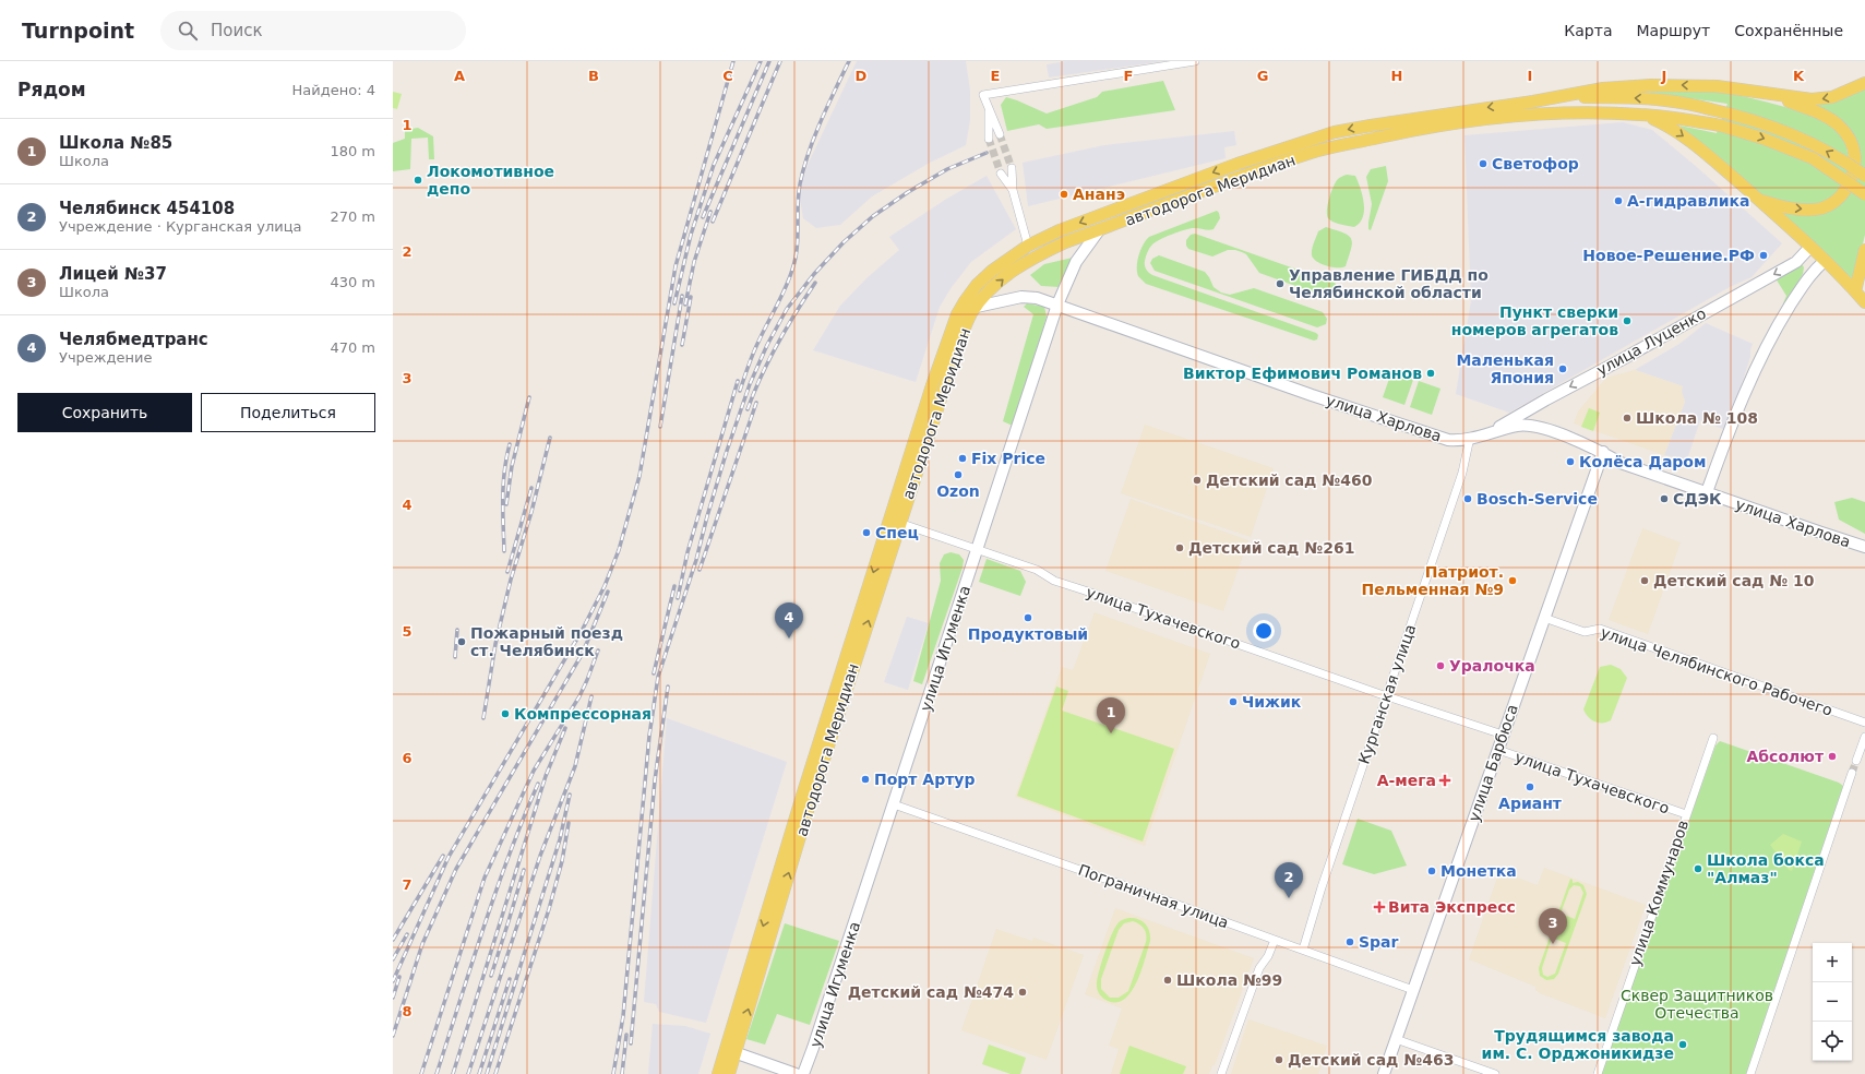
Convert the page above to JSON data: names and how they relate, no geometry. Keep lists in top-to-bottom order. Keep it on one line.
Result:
{"streets":{"main road":["автодорога Меридиан"],"street":["улица Луценко","улица Харлова","улица Тухачевского","улица Игуменка","улица Челябинского Рабочего","Курганская улица","улица Барбюса","улица Коммунаров","Пограничная улица"]},"crossings":[["автодорога Меридиан","улица Харлова"],["автодорога Меридиан","улица Тухачевского"],["автодорога Меридиан","улица Игуменка"],["улица Луценко","улица Харлова"],["улица Харлова","улица Игуменка"],["улица Харлова","Курганская улица"],["улица Харлова","улица Барбюса"],["улица Тухачевского","улица Игуменка"],["улица Тухачевского","Курганская улица"],["улица Тухачевского","улица Барбюса"],["улица Тухачевского","улица Коммунаров"],["улица Игуменка","Пограничная улица"],["улица Челябинского Рабочего","улица Барбюса"],["Курганская улица","Пограничная улица"],["улица Барбюса","Пограничная улица"]],"one_way":["улица Луценко"],"parks":["Сквер Защитников Отечества"],"places":{"other":["Светофор","Локомотивное депо","Ананэ","А-гидравлика","Новое-Решение.РФ","Управление ГИБДД по Челябинской области","Пункт сверки номеров агрегатов","Маленькая Япония","Виктор Ефимович Романов","Школа № 108","Fix Price","Колёса Даром","Ozon","Детский сад №460","Bosch-Service","СДЭК","Спец","Детский сад №261","Патриот. Пельменная №9","Детский сад № 10","Продуктовый","Пожарный поезд ст. Челябинск","Уралочка","Чижик","Компрессорная","Абсолют","Порт Артур","Ариант","Школа бокса \"Алмаз\"","Монетка","Spar","Школа №99","Детский сад №474","Трудящимся завода им. С. Орджоникидзе","Детский сад №463"],"health":["А-мега","Вита Экспресс"]},"page":{"header":"Turnpoint","search":"Поиск","nav":["Карта","Маршрут","Сохранённые"],"heading":["Рядом","Найдено: 4"],"list":[{"mark":"1","name":"Школа №85","note":"Школа","value":"180 m"},{"mark":"2","name":"Челябинск 454108","note":"Учреждение · Курганская улица","value":"270 m"},{"mark":"3","name":"Лицей №37","note":"Школа","value":"430 m"},{"mark":"4","name":"Челябмедтранс","note":"Учреждение","value":"470 m"}],"buttons":["Сохранить","Поделиться"],"pins":["4","1","2","3"],"map_buttons":["+","−"]},"grid":{"columns":["A","B","C","D","E","F","G","H","I","J","K"],"rows":["1","2","3","4","5","6","7","8"]}}
